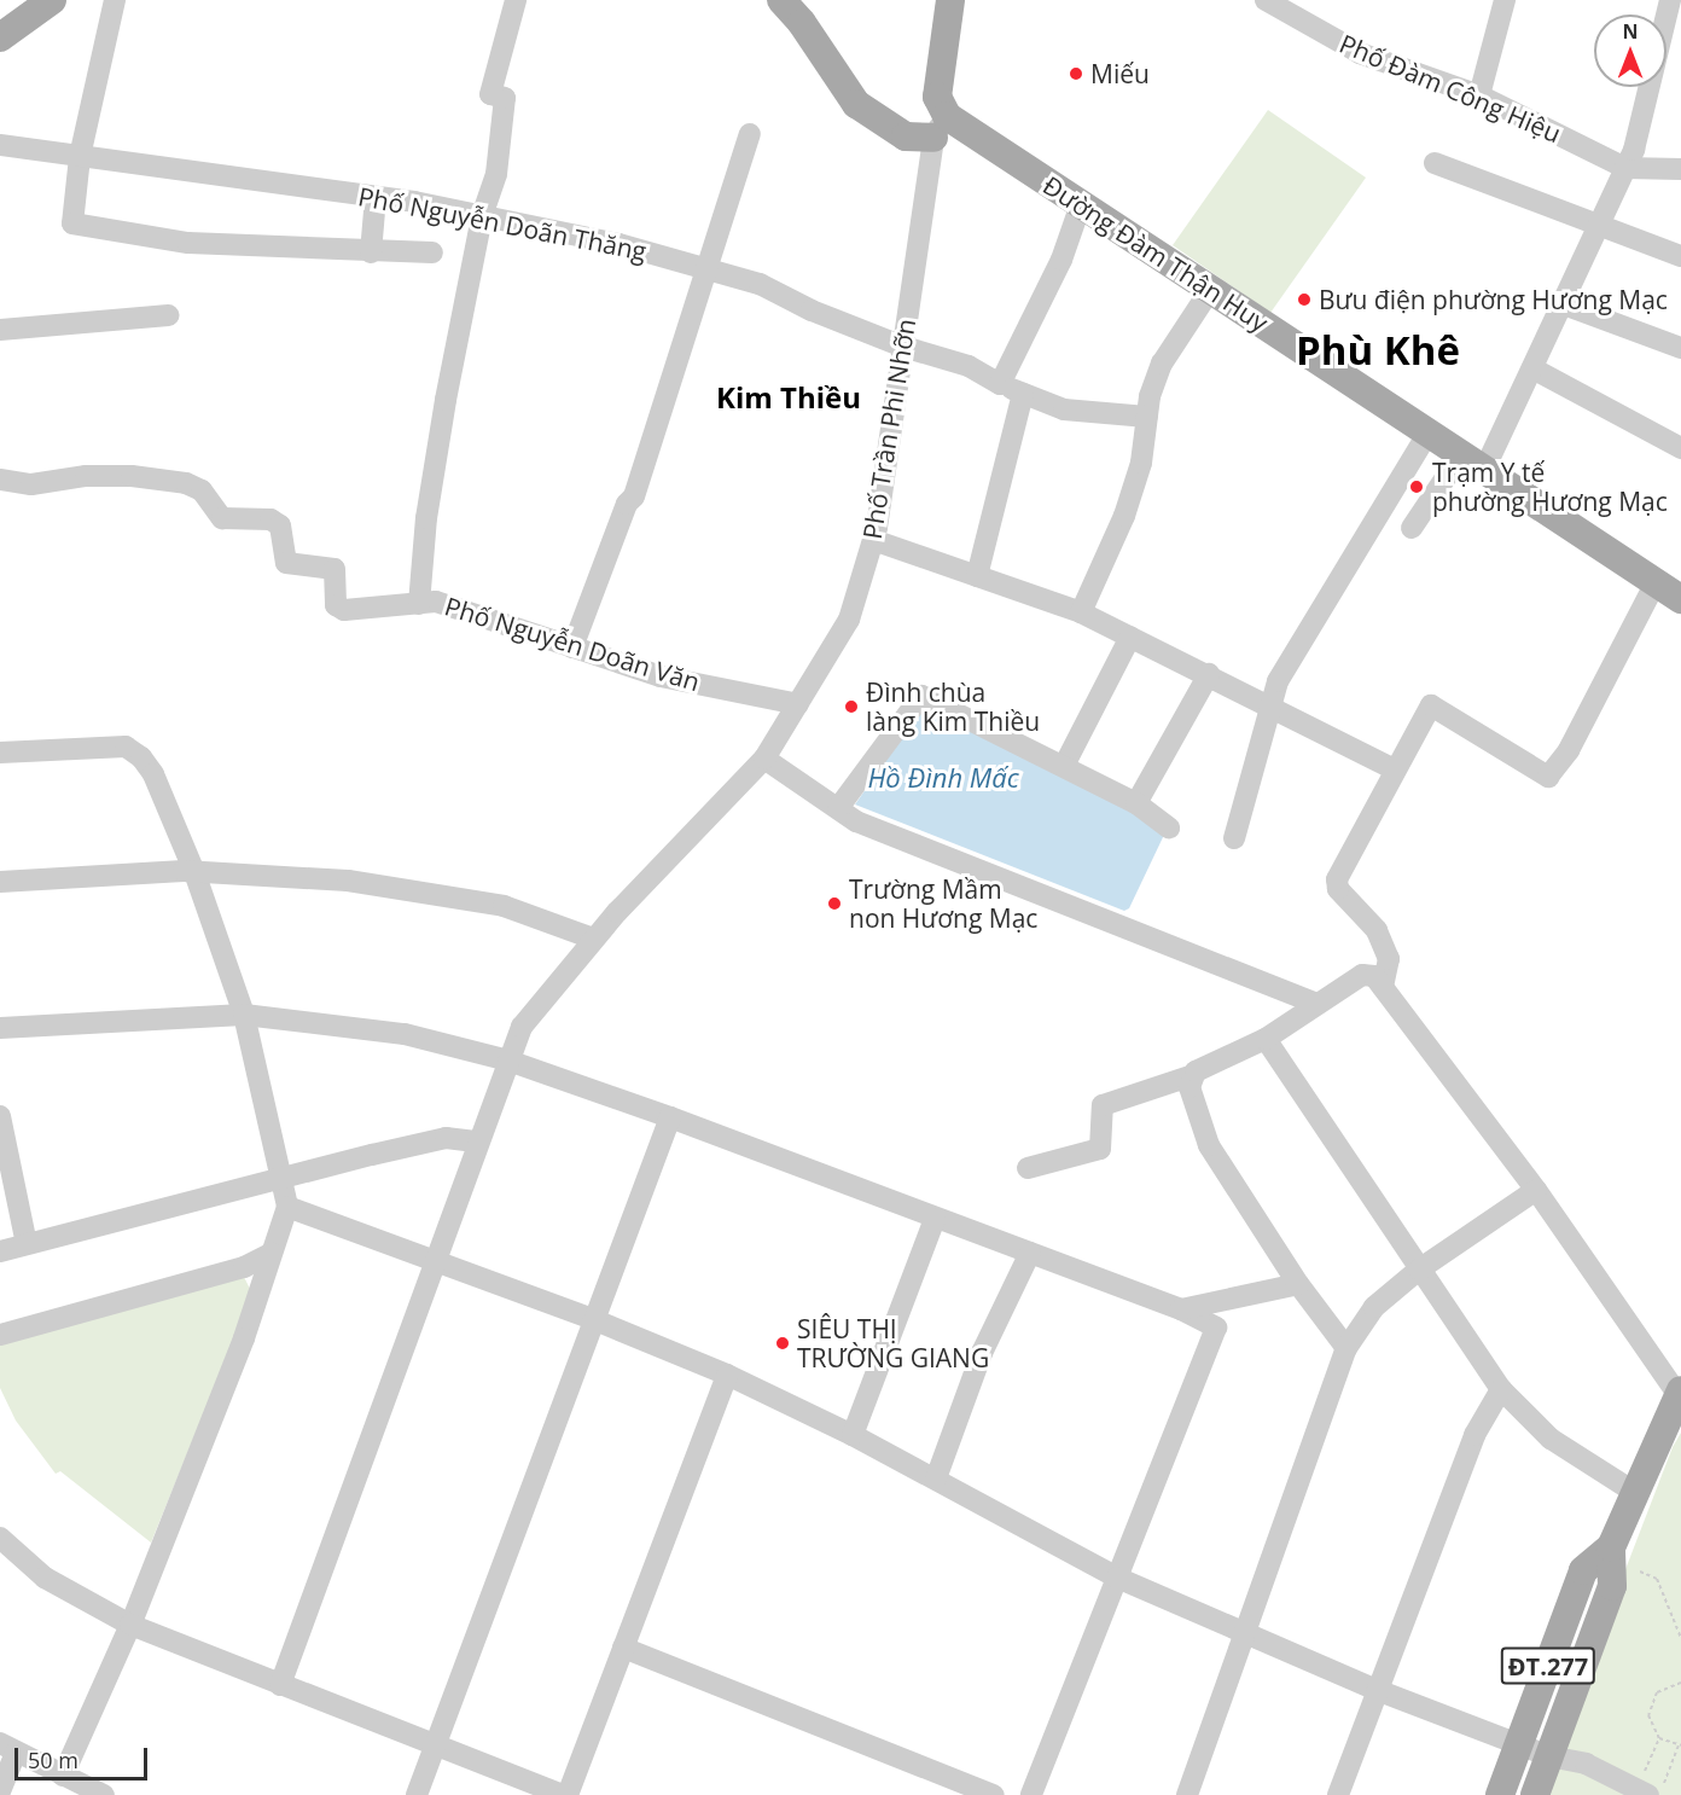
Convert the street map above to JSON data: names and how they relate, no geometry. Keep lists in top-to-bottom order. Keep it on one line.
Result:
{"streets":{"main road":["Đường Đàm Thận Huy","ĐT.277"],"street":["Phố Đàm Công Hiệu","Phố Nguyễn Doãn Thăng","Phố Trần Phi Nhỡn","Phố Nguyễn Doãn Văn"]},"crossings":[["Phố Nguyễn Doãn Thăng","Phố Trần Phi Nhỡn"],["Đường Đàm Thận Huy","Phố Trần Phi Nhỡn"],["Phố Trần Phi Nhỡn","Phố Nguyễn Doãn Văn"]],"districts":["Phù Khê","Kim Thiều"],"water":["Hồ Đình Mấc"],"places":["Miếu","Bưu điện phường Hương Mạc","Trạm Y tế phường Hương Mạc","Đình chùa làng Kim Thiều","Trường Mầm non Hương Mạc","SIÊU THỊ TRƯỜNG GIANG"],"scale_bar":"50 m","north":"top"}
